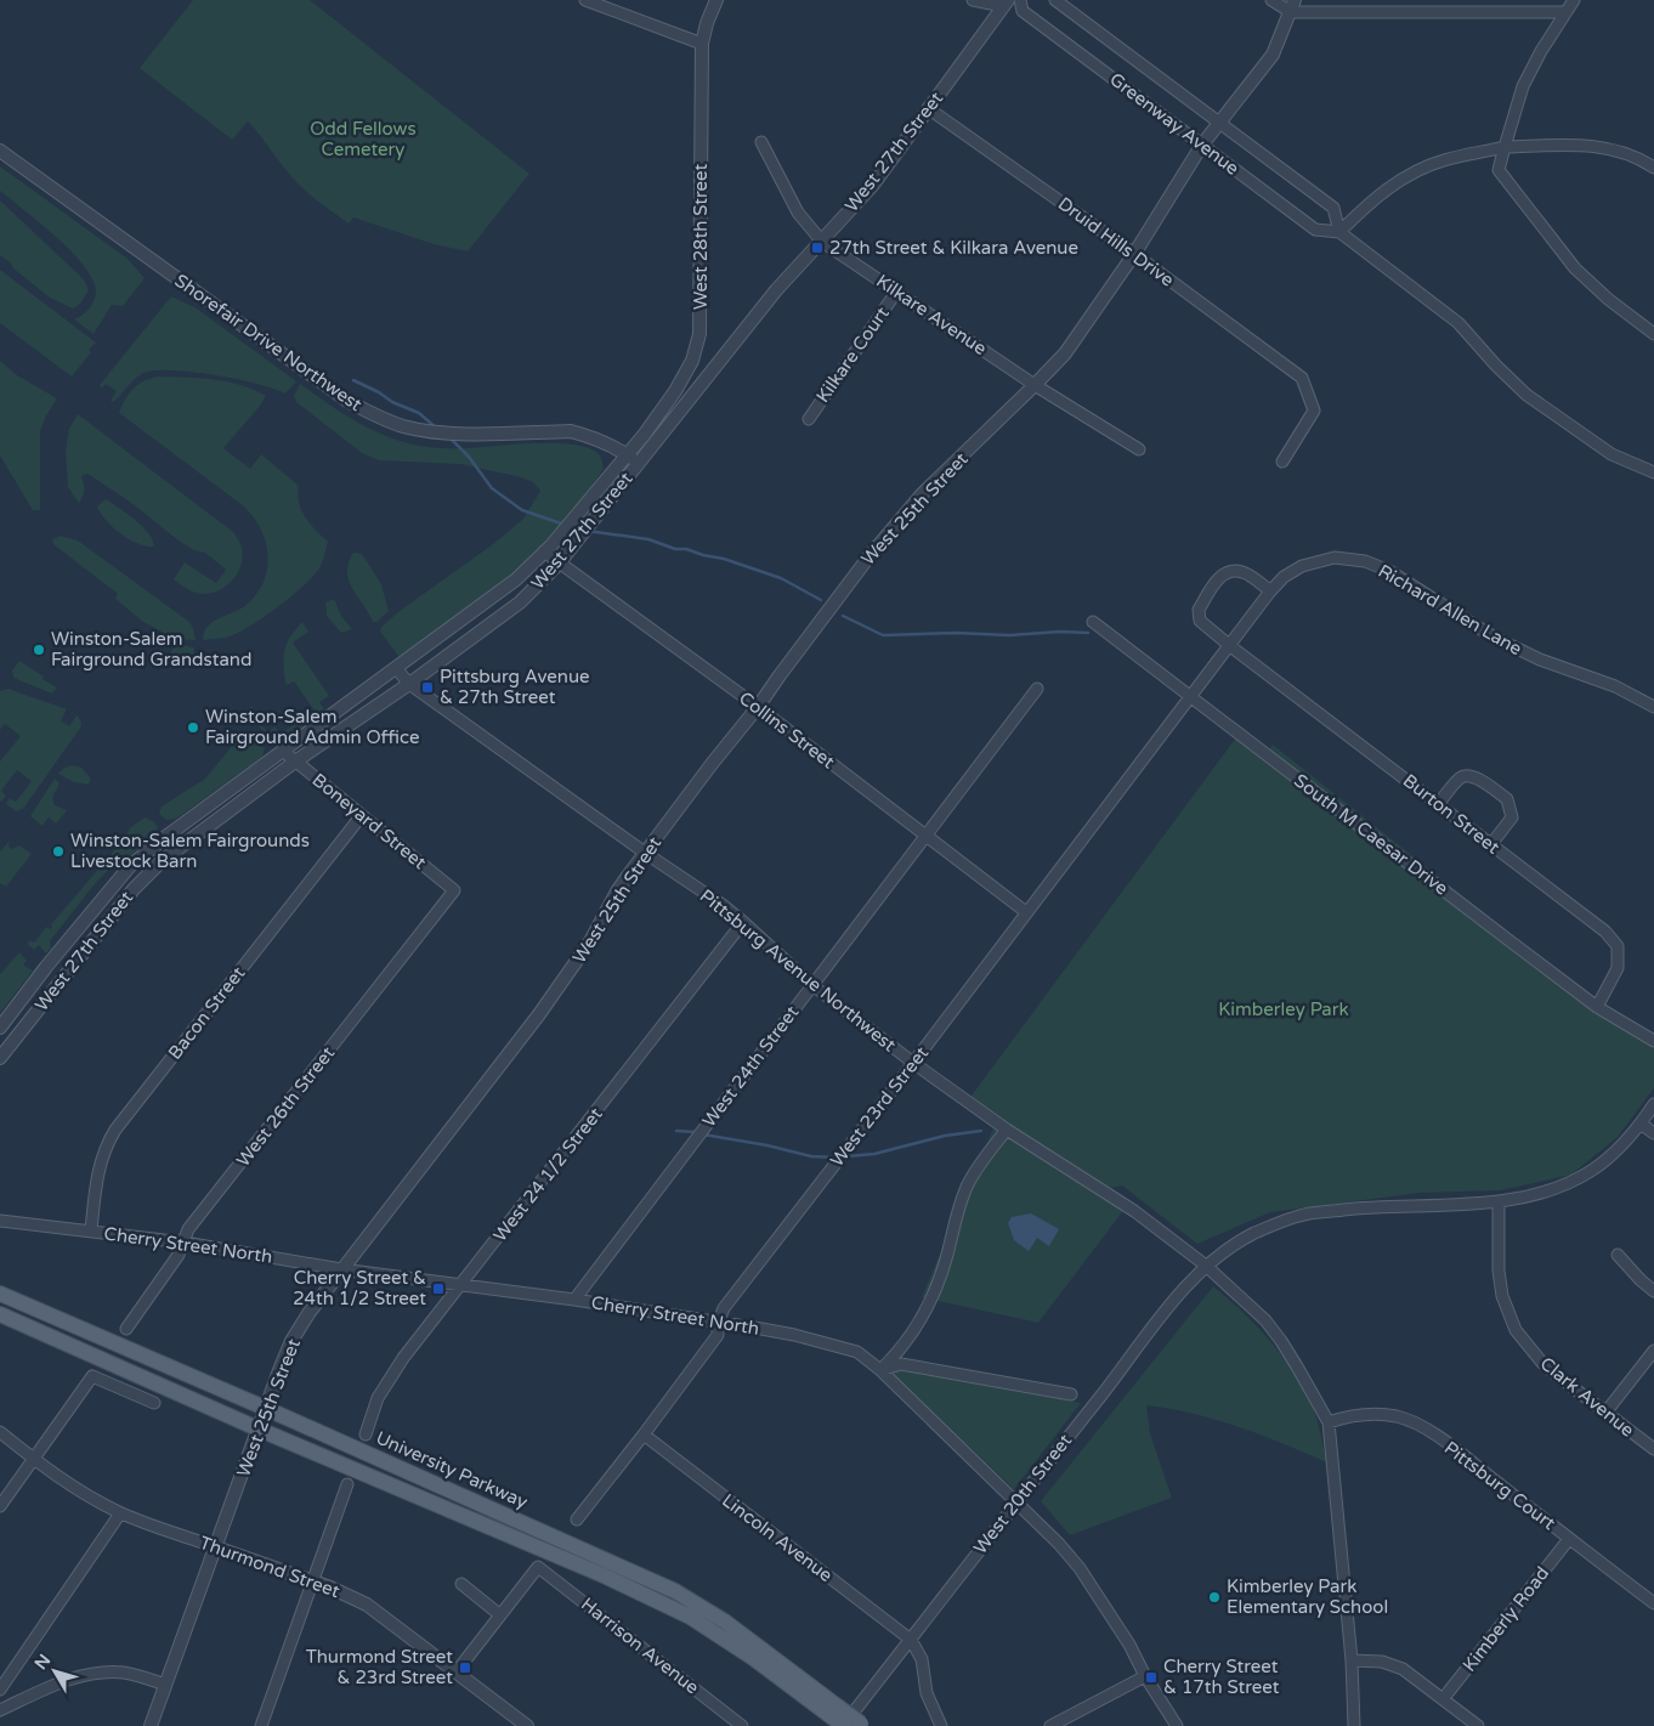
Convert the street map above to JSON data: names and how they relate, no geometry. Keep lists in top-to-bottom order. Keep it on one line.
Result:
{"streets":{"main road":["University Parkway"],"street":["Greenway Avenue","West 27th Street","West 28th Street","Druid Hills Drive","Kilkare Avenue","Shorefair Drive Northwest","Kilkare Court","West 25th Street","Richard Allen Lane","Collins Street","Burton Street","Boneyard Street","South M Caesar Drive","Pittsburg Avenue Northwest","Bacon Street","West 24th Street","West 26th Street","West 23rd Street","West 24 1/2 Street","Cherry Street North","Clark Avenue","Pittsburg Court","West 20th Street","Lincoln Avenue","Thurmond Street","Kimberly Road","Harrison Avenue"]},"crossings":[["Greenway Avenue","West 25th Street"],["West 27th Street","West 28th Street"],["West 27th Street","Druid Hills Drive"],["West 27th Street","Kilkare Avenue"],["West 27th Street","Shorefair Drive Northwest"],["West 27th Street","Collins Street"],["West 27th Street","Boneyard Street"],["West 27th Street","Pittsburg Avenue Northwest"],["West 28th Street","Shorefair Drive Northwest"],["Druid Hills Drive","West 25th Street"],["Kilkare Avenue","Kilkare Court"],["Kilkare Avenue","West 25th Street"],["West 25th Street","Collins Street"],["West 25th Street","Pittsburg Avenue Northwest"],["West 25th Street","Cherry Street North"],["West 25th Street","University Parkway"],["West 25th Street","Thurmond Street"],["Richard Allen Lane","Burton Street"],["Richard Allen Lane","South M Caesar Drive"],["Richard Allen Lane","West 23rd Street"],["Collins Street","West 24th Street"],["Collins Street","West 23rd Street"],["Burton Street","South M Caesar Drive"],["Boneyard Street","Bacon Street"],["Boneyard Street","West 26th Street"],["South M Caesar Drive","West 23rd Street"],["Pittsburg Avenue Northwest","West 24th Street"],["Pittsburg Avenue Northwest","West 23rd Street"],["Pittsburg Avenue Northwest","West 24 1/2 Street"],["Pittsburg Avenue Northwest","Pittsburg Court"],["Pittsburg Avenue Northwest","West 20th Street"],["Bacon Street","Cherry Street North"],["West 24th Street","Cherry Street North"],["West 26th Street","Cherry Street North"],["West 23rd Street","Cherry Street North"],["West 23rd Street","Lincoln Avenue"],["West 24 1/2 Street","Cherry Street North"],["Cherry Street North","West 20th Street"],["Clark Avenue","West 20th Street"],["University Parkway","West 20th Street"],["Pittsburg Court","Kimberly Road"],["West 20th Street","Lincoln Avenue"]],"parks":["Odd Fellows Cemetery","Kimberley Park"],"places":{"transit":["27th Street & Kilkara Avenue","Pittsburg Avenue & 27th Street","Cherry Street & 24th 1/2 Street","Thurmond Street & 23rd Street","Cherry Street & 17th Street"],"other":["Winston-Salem Fairground Grandstand","Winston-Salem Fairground Admin Office","Winston-Salem Fairgrounds Livestock Barn","Kimberley Park Elementary School"]},"north":"top left"}
